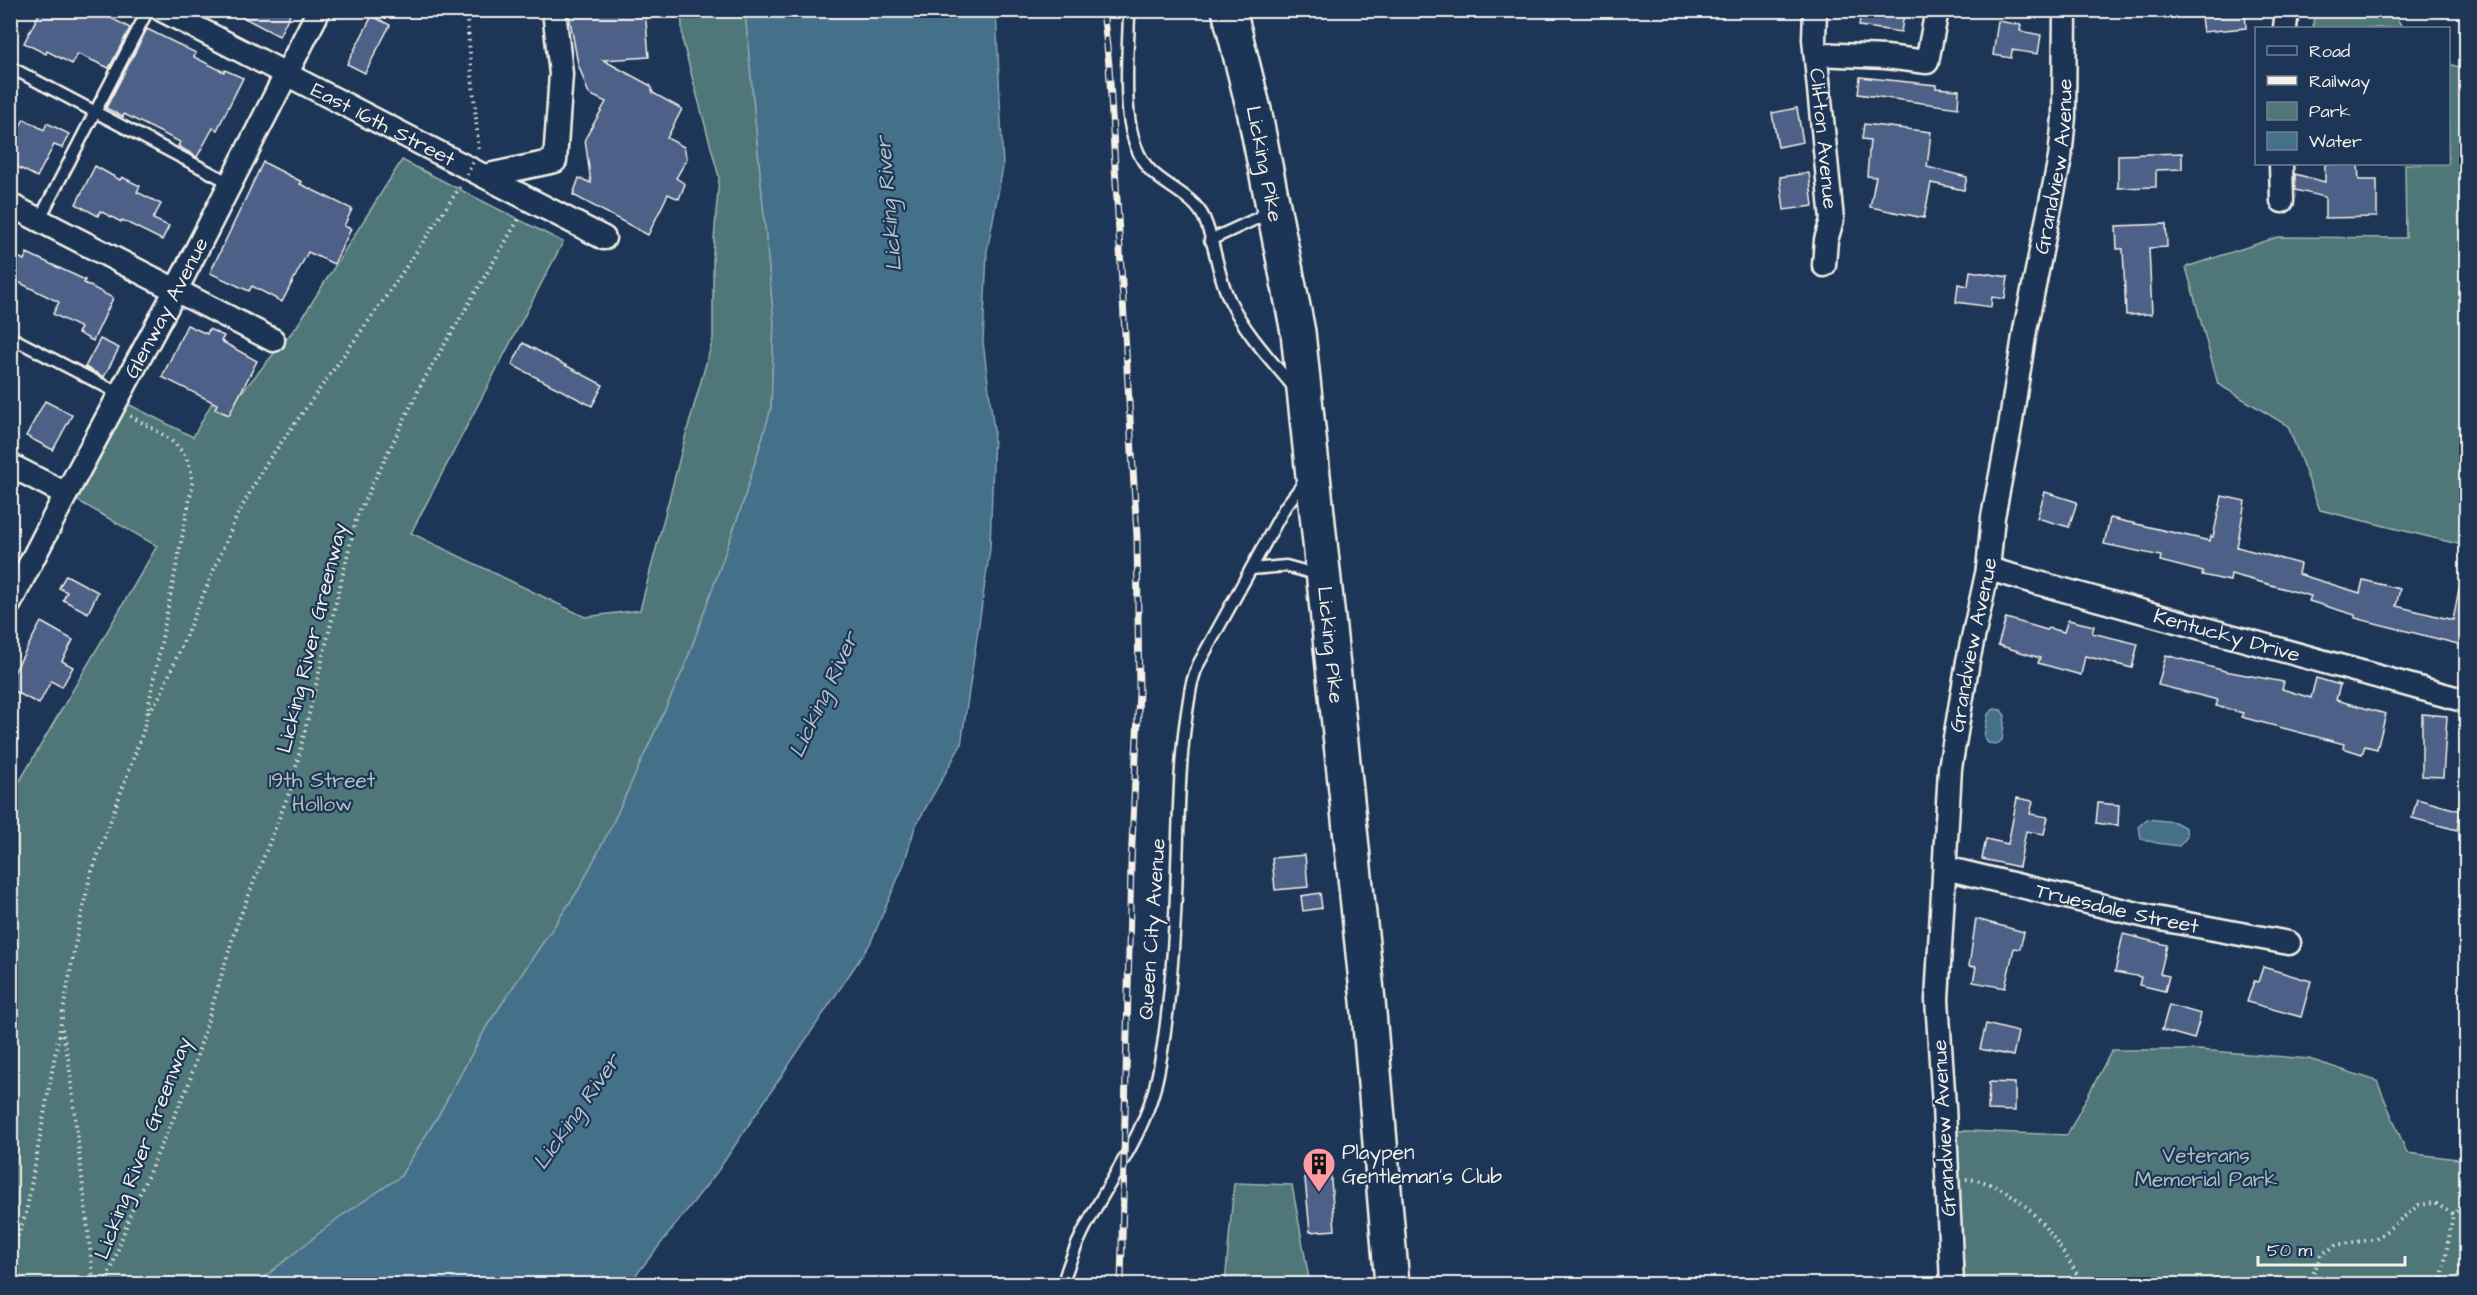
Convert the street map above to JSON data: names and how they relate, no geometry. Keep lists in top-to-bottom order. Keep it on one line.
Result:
{"streets":{"main road":["Licking Pike"],"street":["East 16th Street","Clifton Avenue","Grandview Avenue","Glenway Avenue","Kentucky Drive","Truesdale Street"],"lane":["Queen City Avenue"],"path":["Licking River Greenway"]},"crossings":[["East 16th Street","Glenway Avenue"],["East 16th Street","Licking River Greenway"],["Licking Pike","Queen City Avenue"],["Grandview Avenue","Kentucky Drive"],["Grandview Avenue","Truesdale Street"]],"water":["Licking River"],"parks":["19th Street Hollow","Veterans Memorial Park"],"places":{"building":["Playpen Gentleman's Club"]},"legend":["Road","Railway","Park","Water"],"scale_bar":"50 m"}
